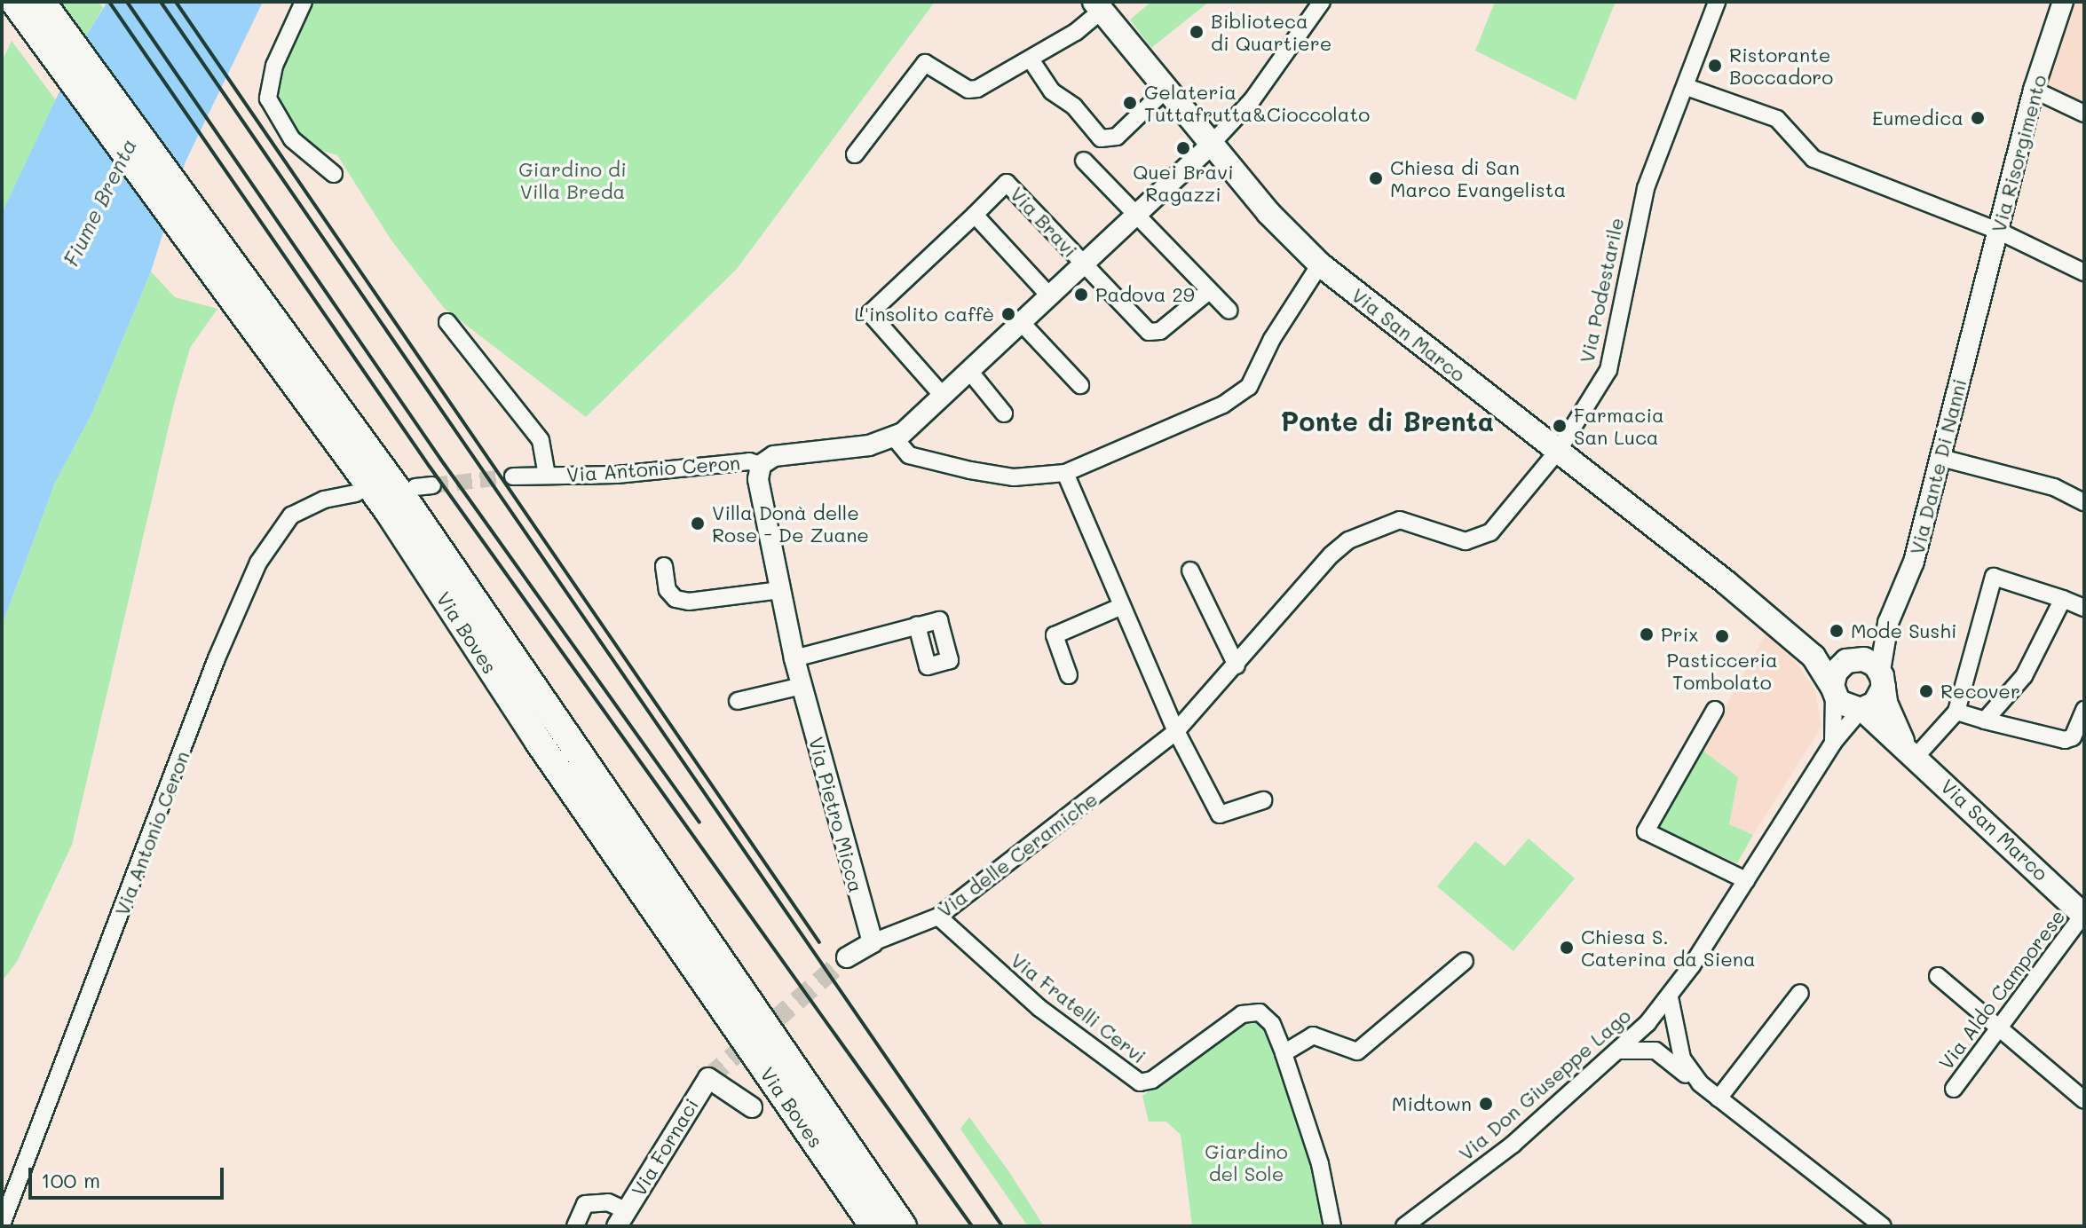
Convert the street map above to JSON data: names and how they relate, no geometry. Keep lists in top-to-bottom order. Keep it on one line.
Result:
{"streets":{"highway":["Via Boves"],"main road":["Via San Marco"],"street":["Via Risorgimento","Via Bravi","Via Podestarile","Via Dante Di Nanni","Via Antonio Ceron","Via Pietro Micca","Via delle Ceramiche","Via Aldo Camporese","Via Fratelli Cervi","Via Don Giuseppe Lago","Via Fornaci"]},"crossings":[["Via Risorgimento","Via Dante Di Nanni"],["Via Bravi","Via San Marco"],["Via Bravi","Via Antonio Ceron"],["Via Podestarile","Via San Marco"],["Via Podestarile","Via delle Ceramiche"],["Via San Marco","Via Dante Di Nanni"],["Via San Marco","Via delle Ceramiche"],["Via San Marco","Via Aldo Camporese"],["Via San Marco","Via Don Giuseppe Lago"],["Via Dante Di Nanni","Via Don Giuseppe Lago"],["Via Antonio Ceron","Via Pietro Micca"],["Via Pietro Micca","Via delle Ceramiche"],["Via delle Ceramiche","Via Fratelli Cervi"]],"districts":["Ponte di Brenta"],"water":["Fiume Brenta"],"parks":["Giardino di Villa Breda","Giardino del Sole"],"places":["Biblioteca di Quartiere","Ristorante Boccadoro","Gelateria Tuttafrutta&Cioccolato","Eumedica","Quei Bravi Ragazzi","Chiesa di San Marco Evangelista","Padova 29","L'insolito caffè","Farmacia San Luca","Villa Donà delle Rose - De Zuane","Mode Sushi","Prix","Pasticceria Tombolato","Recover","Chiesa S. Caterina da Siena","Midtown"],"scale_bar":"100 m"}
